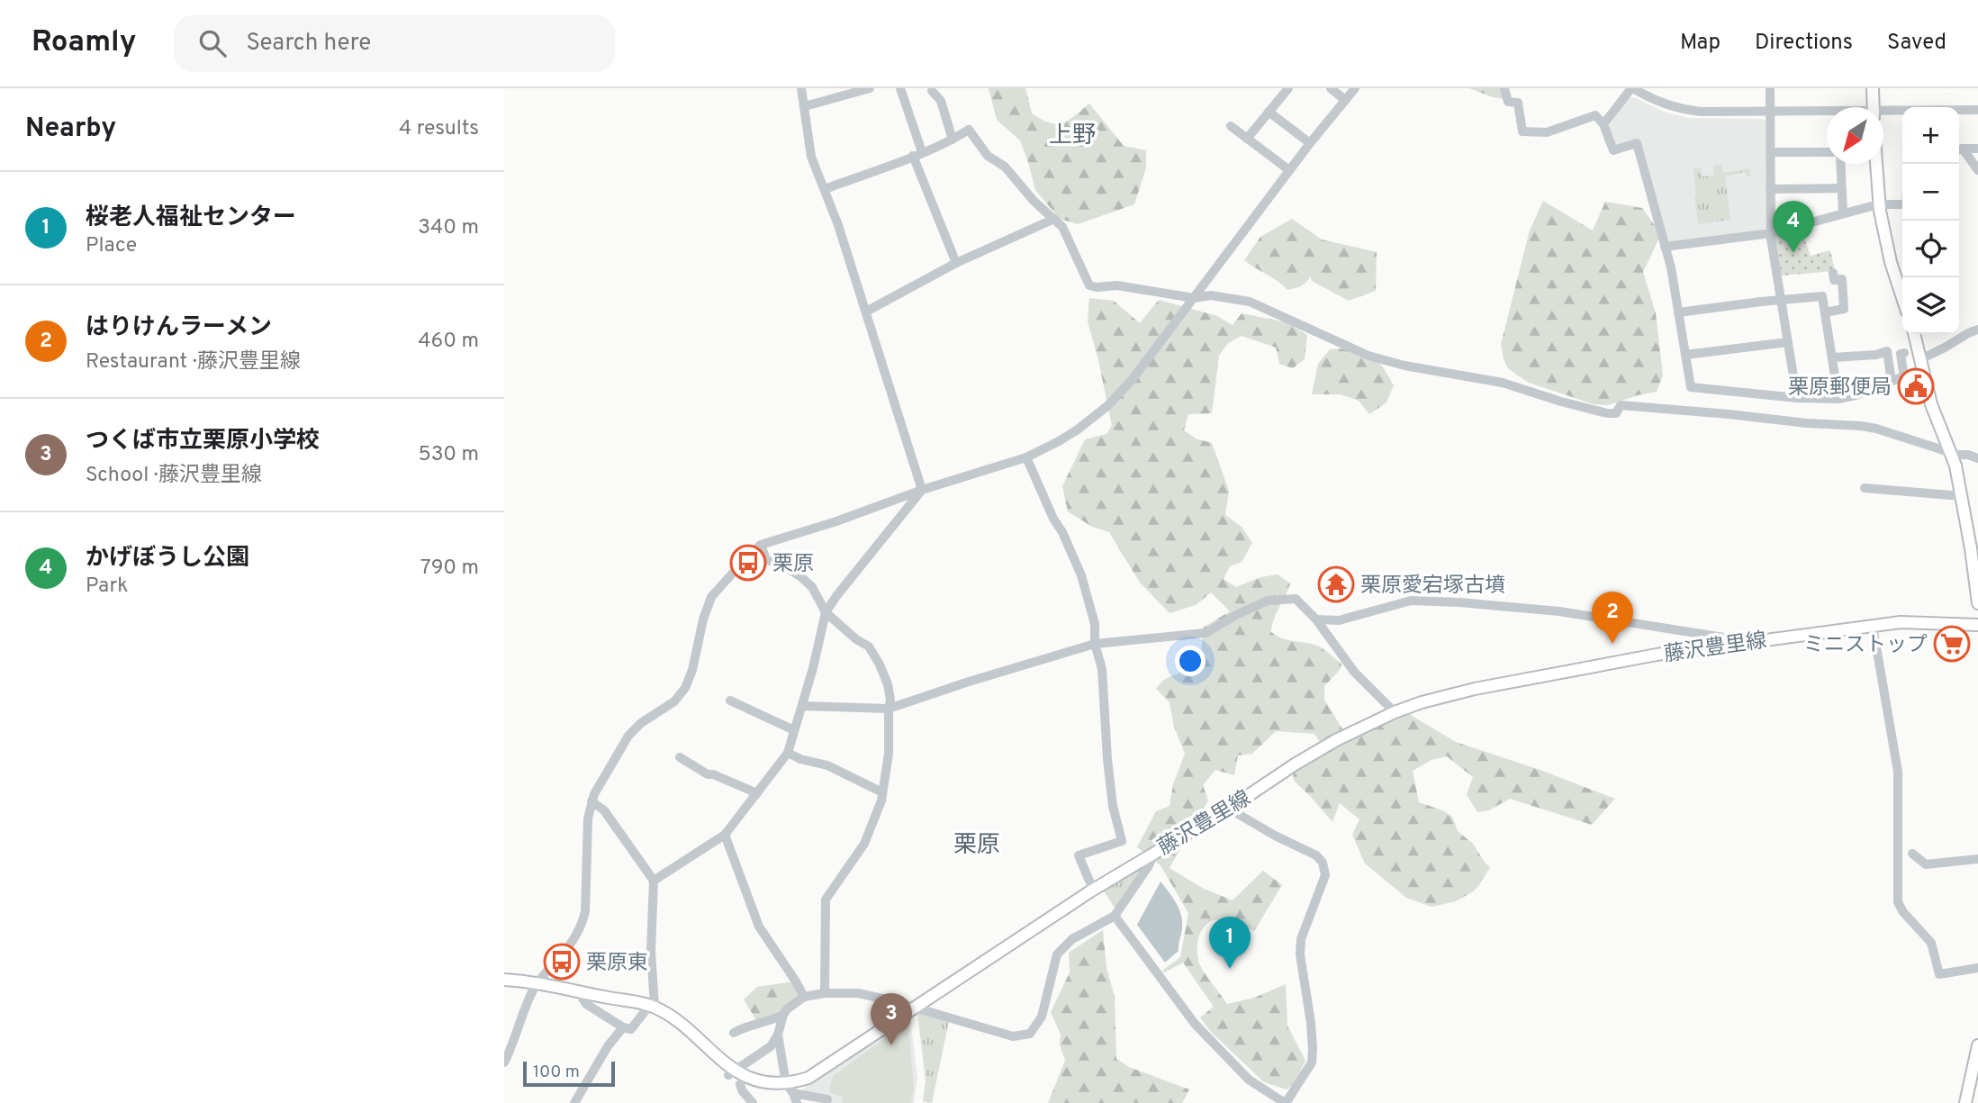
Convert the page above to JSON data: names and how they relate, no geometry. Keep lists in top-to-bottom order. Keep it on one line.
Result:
{"streets":{"main road":["藤沢豊里線"]},"districts":["上野","栗原"],"places":{"public building":["栗原郵便局"],"bus stop":["栗原","栗原東"],"temple":["栗原愛宕塚古墳"],"supermarket":["ミニストップ"]},"scale_bar":"100 m","north":"bottom left","page":{"header":"Roamly","search":"Search here","nav":["Map","Directions","Saved"],"heading":["Nearby","4 results"],"map_buttons":["+","−"],"list":[{"mark":"1","name":"桜老人福祉センター","note":"Place","value":"340 m"},{"mark":"2","name":"はりけんラーメン","note":"Restaurant · 藤沢豊里線","value":"460 m"},{"mark":"3","name":"つくば市立栗原小学校","note":"School · 藤沢豊里線","value":"530 m"},{"mark":"4","name":"かげぼうし公園","note":"Park","value":"790 m"}],"pins":["4","2","1","3"],"scale":"100 m"}}
